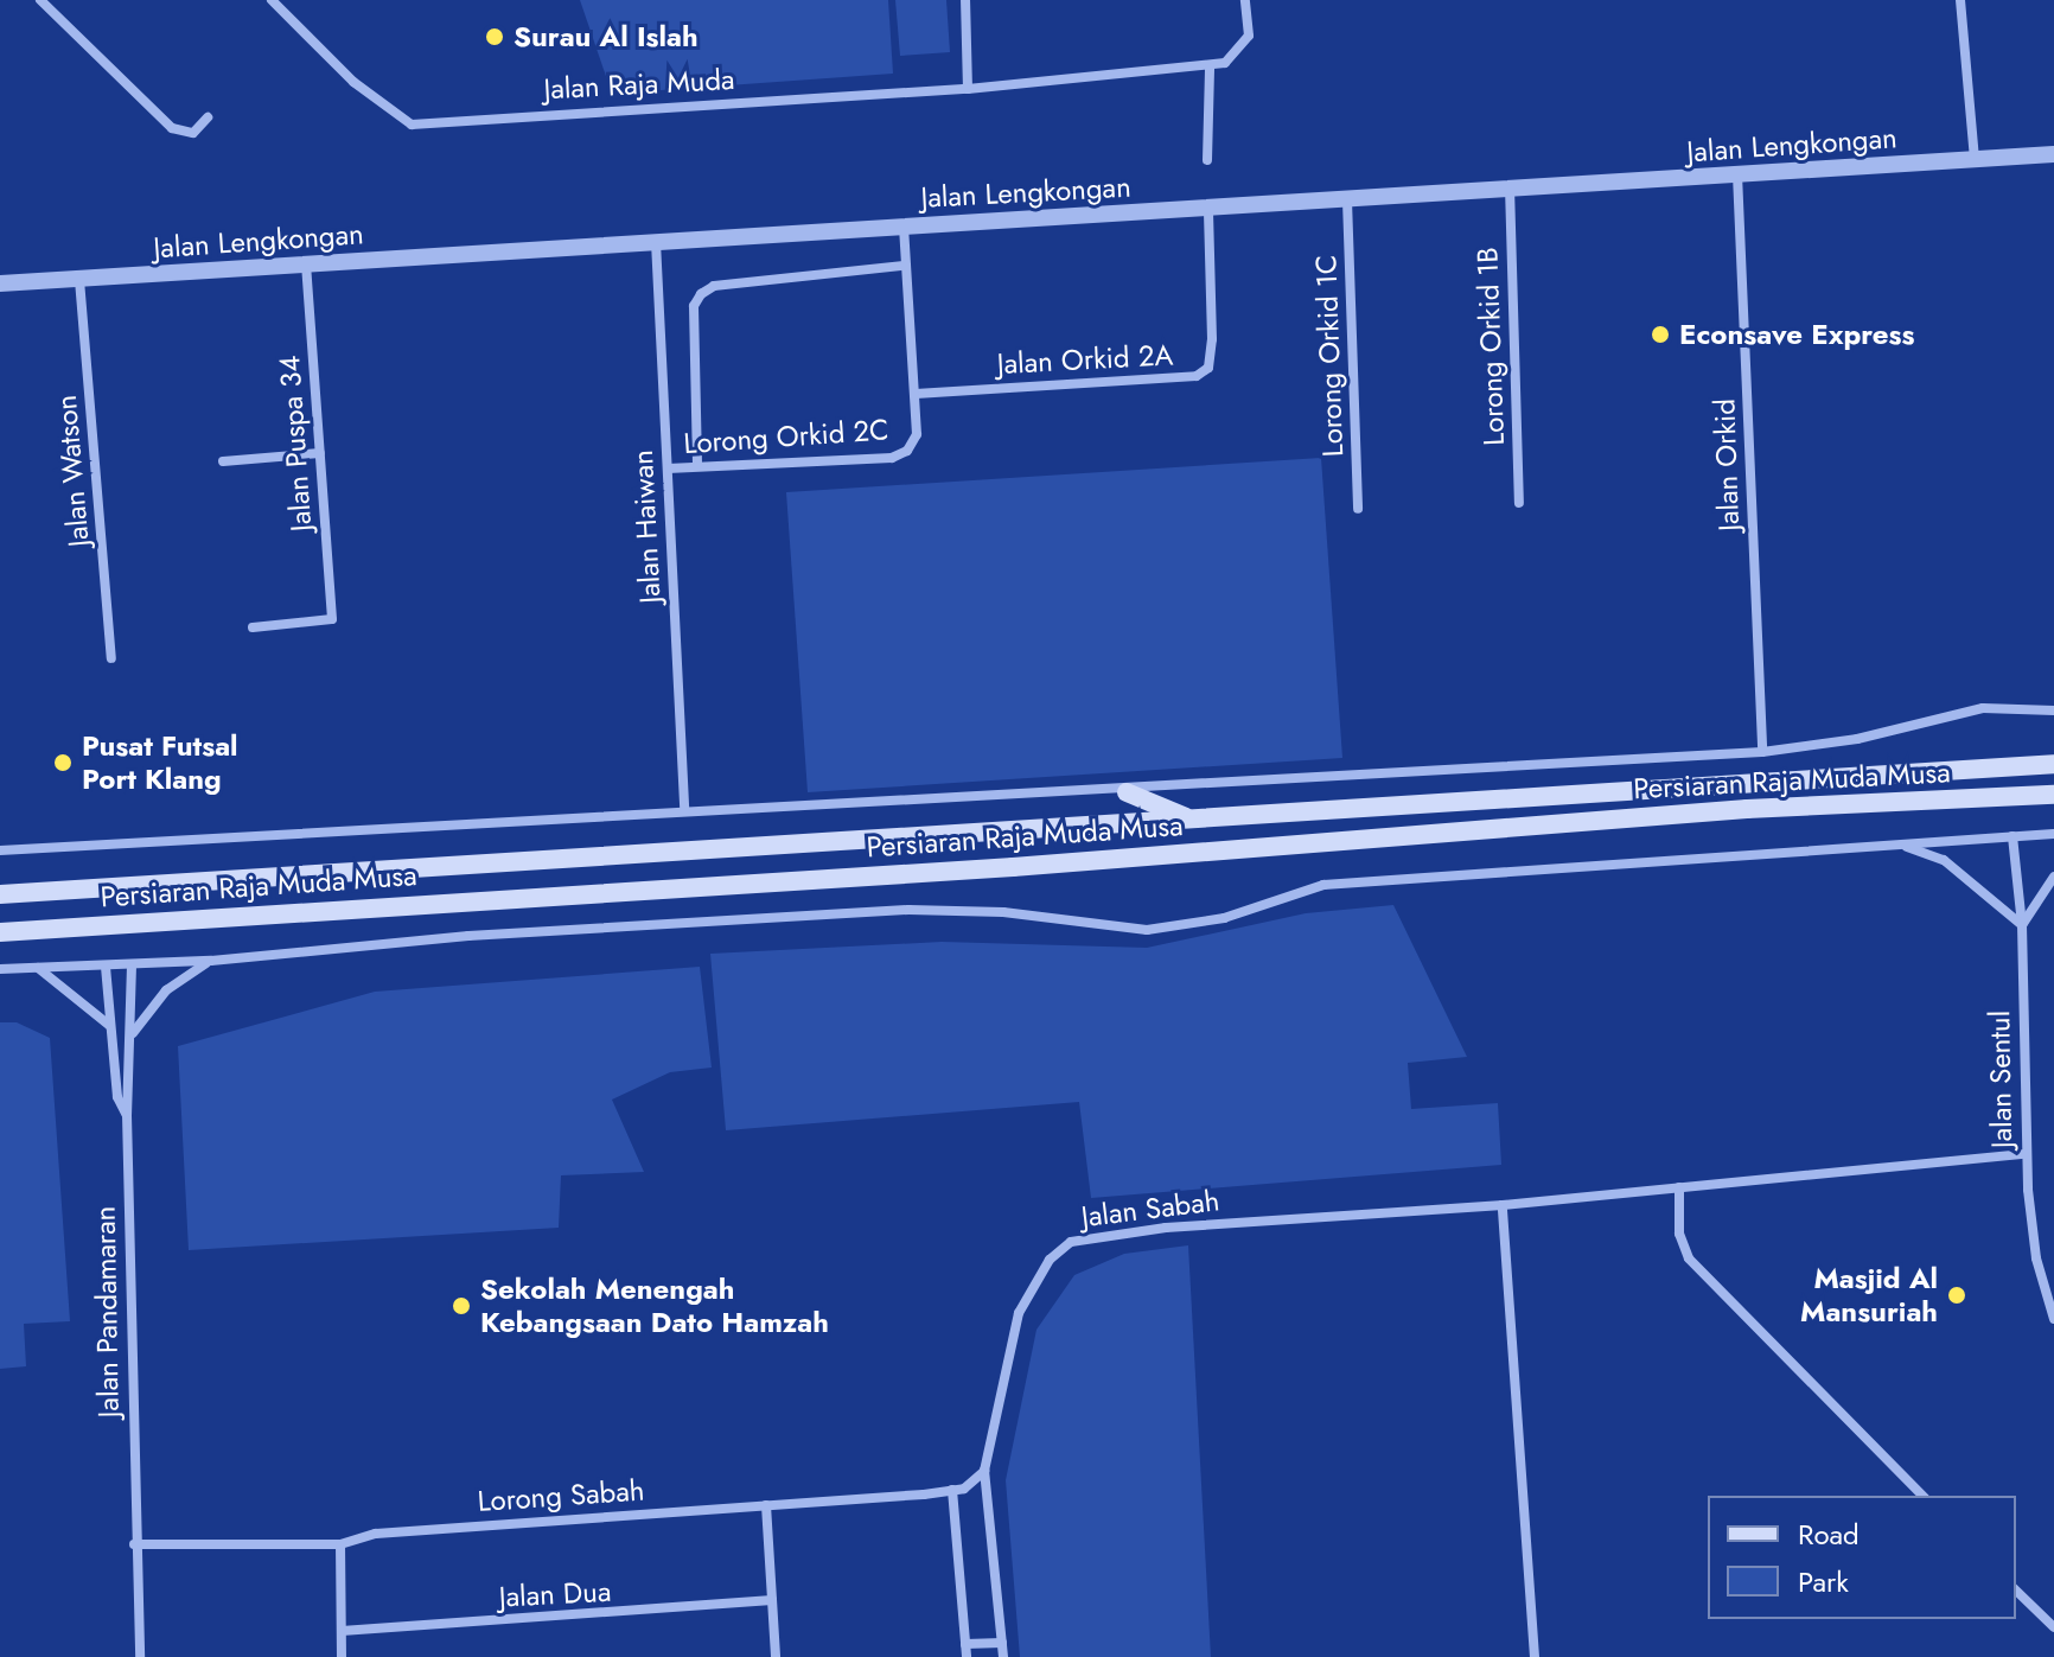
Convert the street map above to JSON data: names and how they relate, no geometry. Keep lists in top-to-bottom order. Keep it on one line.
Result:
{"streets":{"main road":["Persiaran Raja Muda Musa"],"street":["Jalan Raja Muda","Jalan Lengkongan","Lorong Orkid 1B","Lorong Orkid 1C","Jalan Orkid 2A","Lorong Orkid 2C","Jalan Puspa 34","Jalan Orkid","Jalan Watson","Jalan Haiwan","Jalan Sentul","Jalan Sabah","Jalan Pandamaran","Lorong Sabah","Jalan Dua"]},"crossings":[["Jalan Lengkongan","Lorong Orkid 1B"],["Jalan Lengkongan","Lorong Orkid 1C"],["Jalan Lengkongan","Jalan Orkid 2A"],["Jalan Lengkongan","Lorong Orkid 2C"],["Jalan Lengkongan","Jalan Puspa 34"],["Jalan Lengkongan","Jalan Orkid"],["Jalan Lengkongan","Jalan Watson"],["Jalan Lengkongan","Jalan Haiwan"],["Jalan Orkid 2A","Lorong Orkid 2C"],["Lorong Orkid 2C","Jalan Haiwan"],["Jalan Sentul","Jalan Sabah"],["Jalan Sabah","Lorong Sabah"],["Jalan Pandamaran","Lorong Sabah"]],"places":["Surau Al Islah","Econsave Express","Pusat Futsal Port Klang","Masjid Al Mansuriah","Sekolah Menengah Kebangsaan Dato Hamzah"],"legend":["Road","Park"]}
